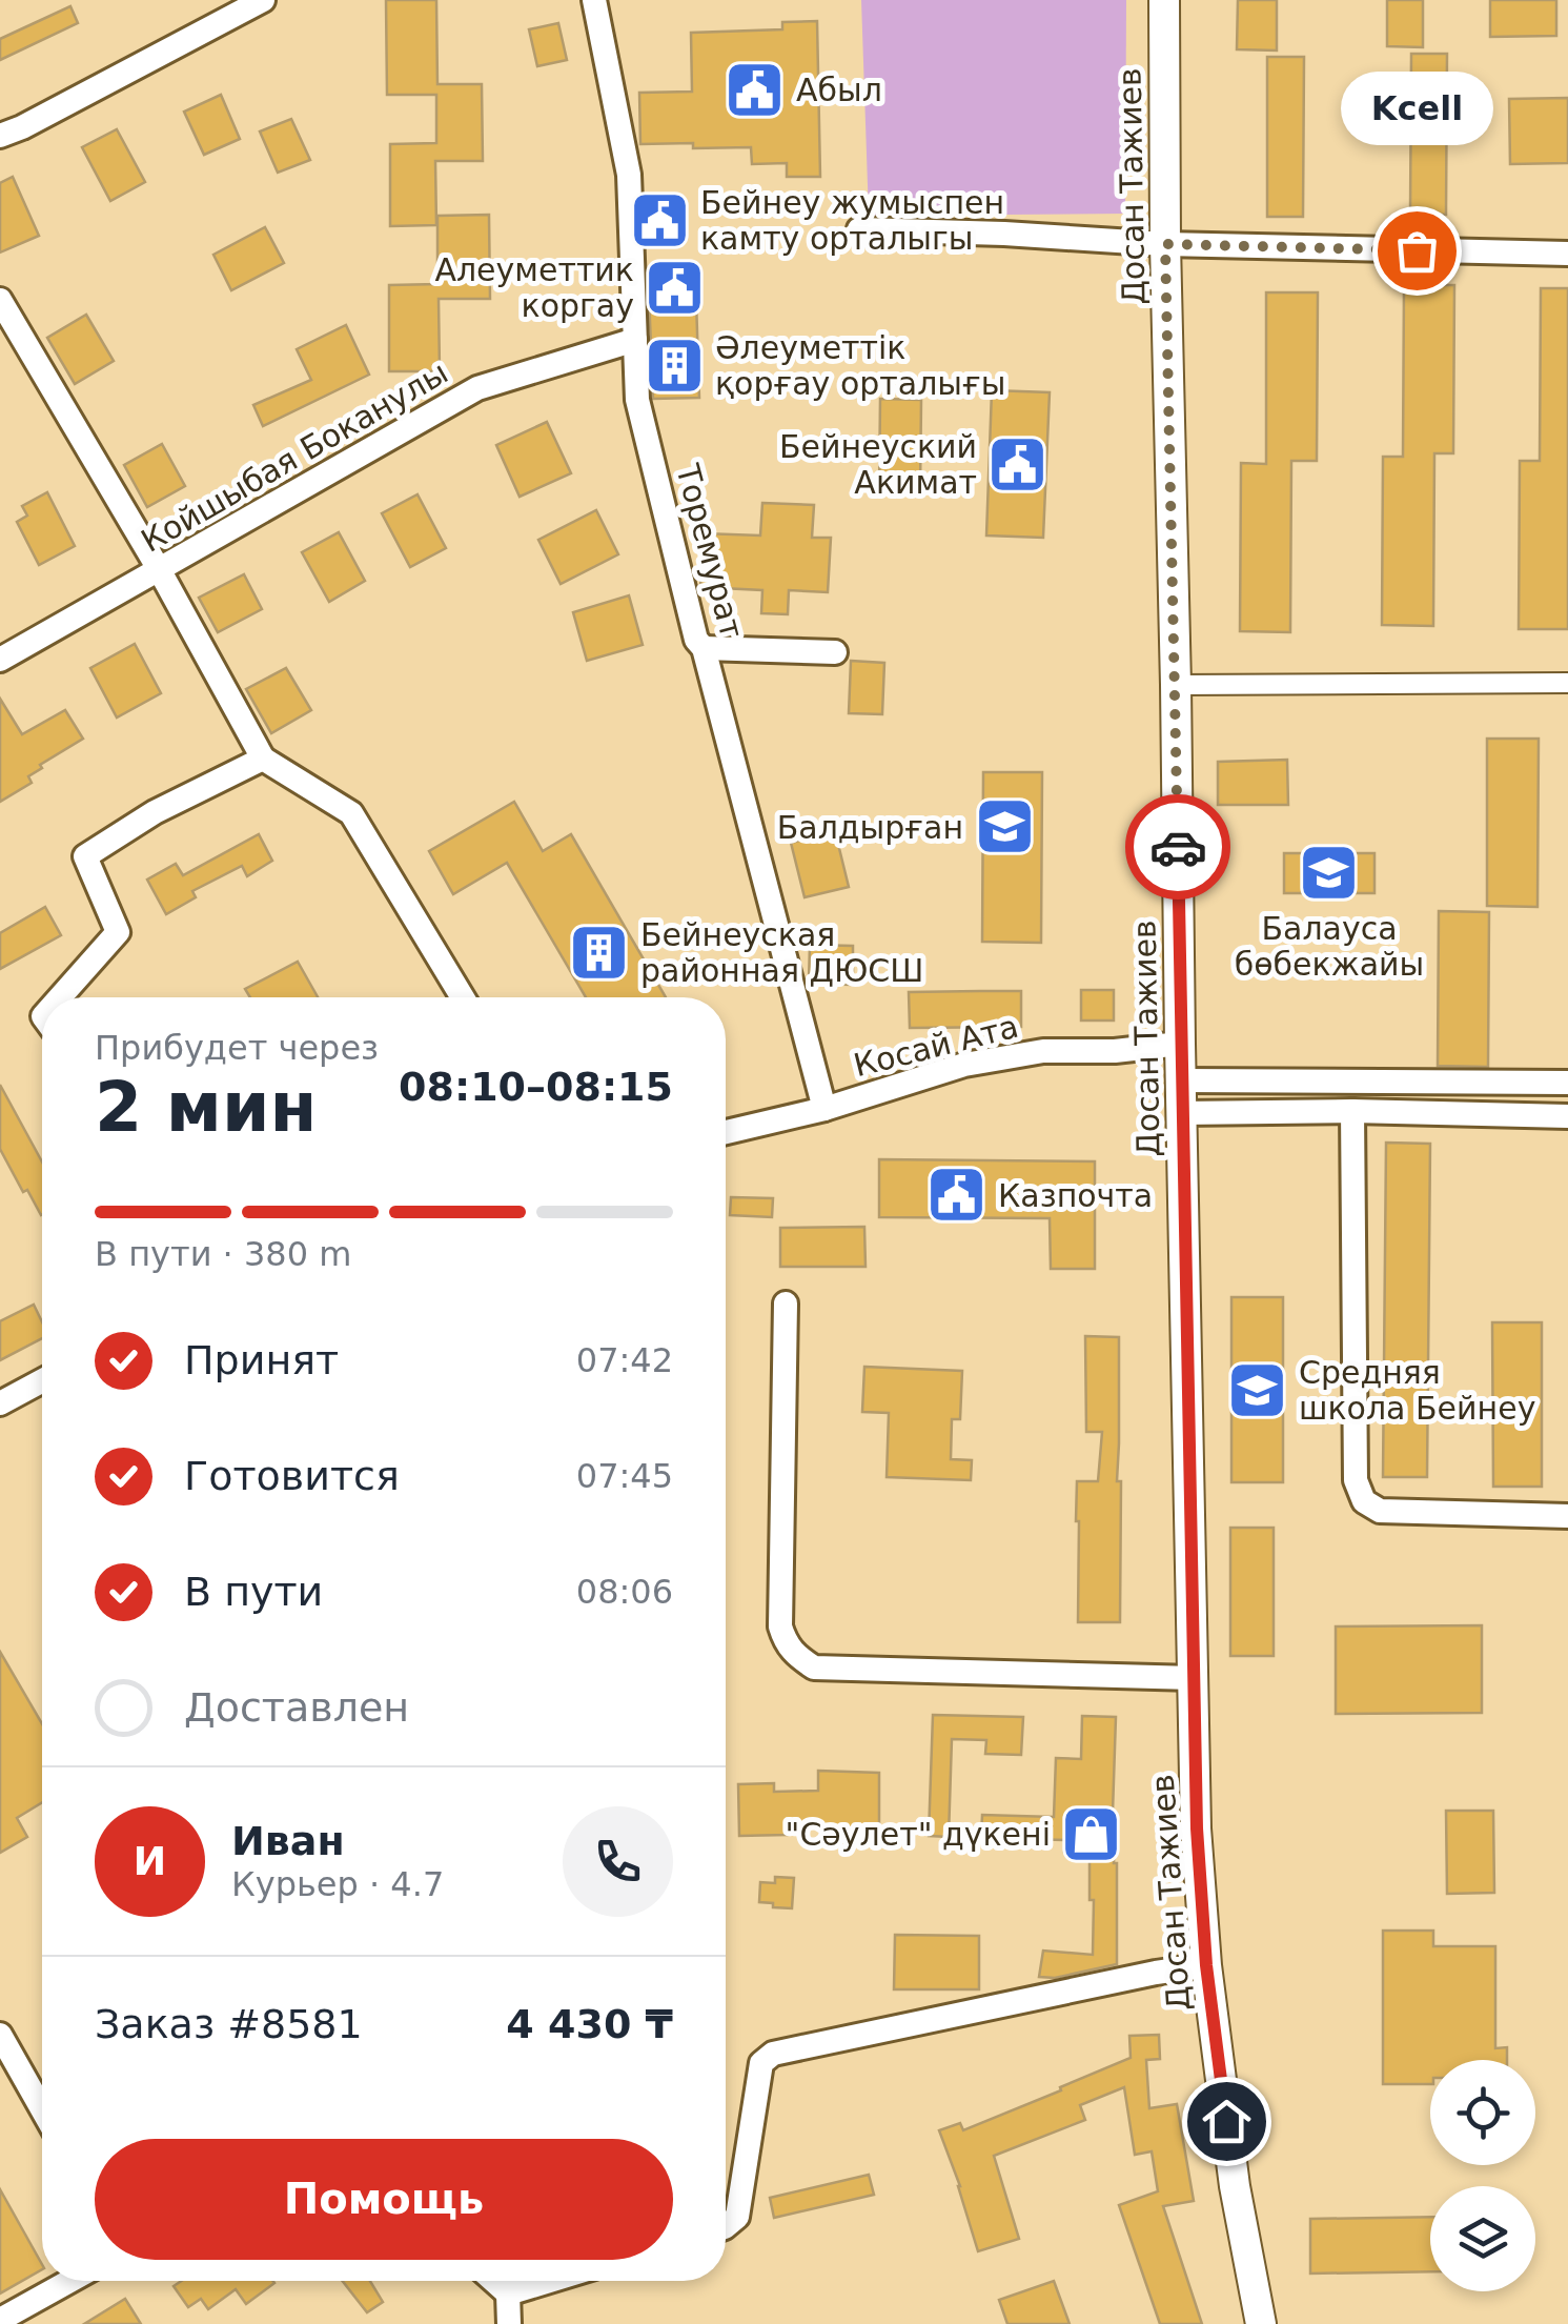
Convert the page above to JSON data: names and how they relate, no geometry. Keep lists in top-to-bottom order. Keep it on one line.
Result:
{"streets":{"street":["Досан Тажиев","Койшыбая Боканулы","Торемурат","Косай Ата"]},"crossings":[["Досан Тажиев","Косай Ата"],["Койшыбая Боканулы","Торемурат"],["Торемурат","Косай Ата"]],"places":{"public building":["Абыл","Бейнеу жумыспен камту орталыгы","Алеуметтик коргау","Бейнеуский Акимат","Казпочта"],"other":["Kcell"],"building":["Әлеуметтік қорғау орталығы","Бейнеуская районная ДЮСШ"],"school or university":["Балдырған","Балауса бөбекжайы","Средняя школа Бейнеу"],"shop":["\"Сәулет\" дүкені"]},"page":{"bubble":"Kcell","heading":["2 мин","Прибудет через","08:10–08:15"],"panel":["Иван","Курьер · 4.7","Заказ #8581","4 430 ₸"],"bar":"В пути · 380 m","list":[["Принят","07:42"],["Готовится","07:45"],["В пути","08:06"],"Доставлен"],"round":"И","buttons":"Помощь"}}
